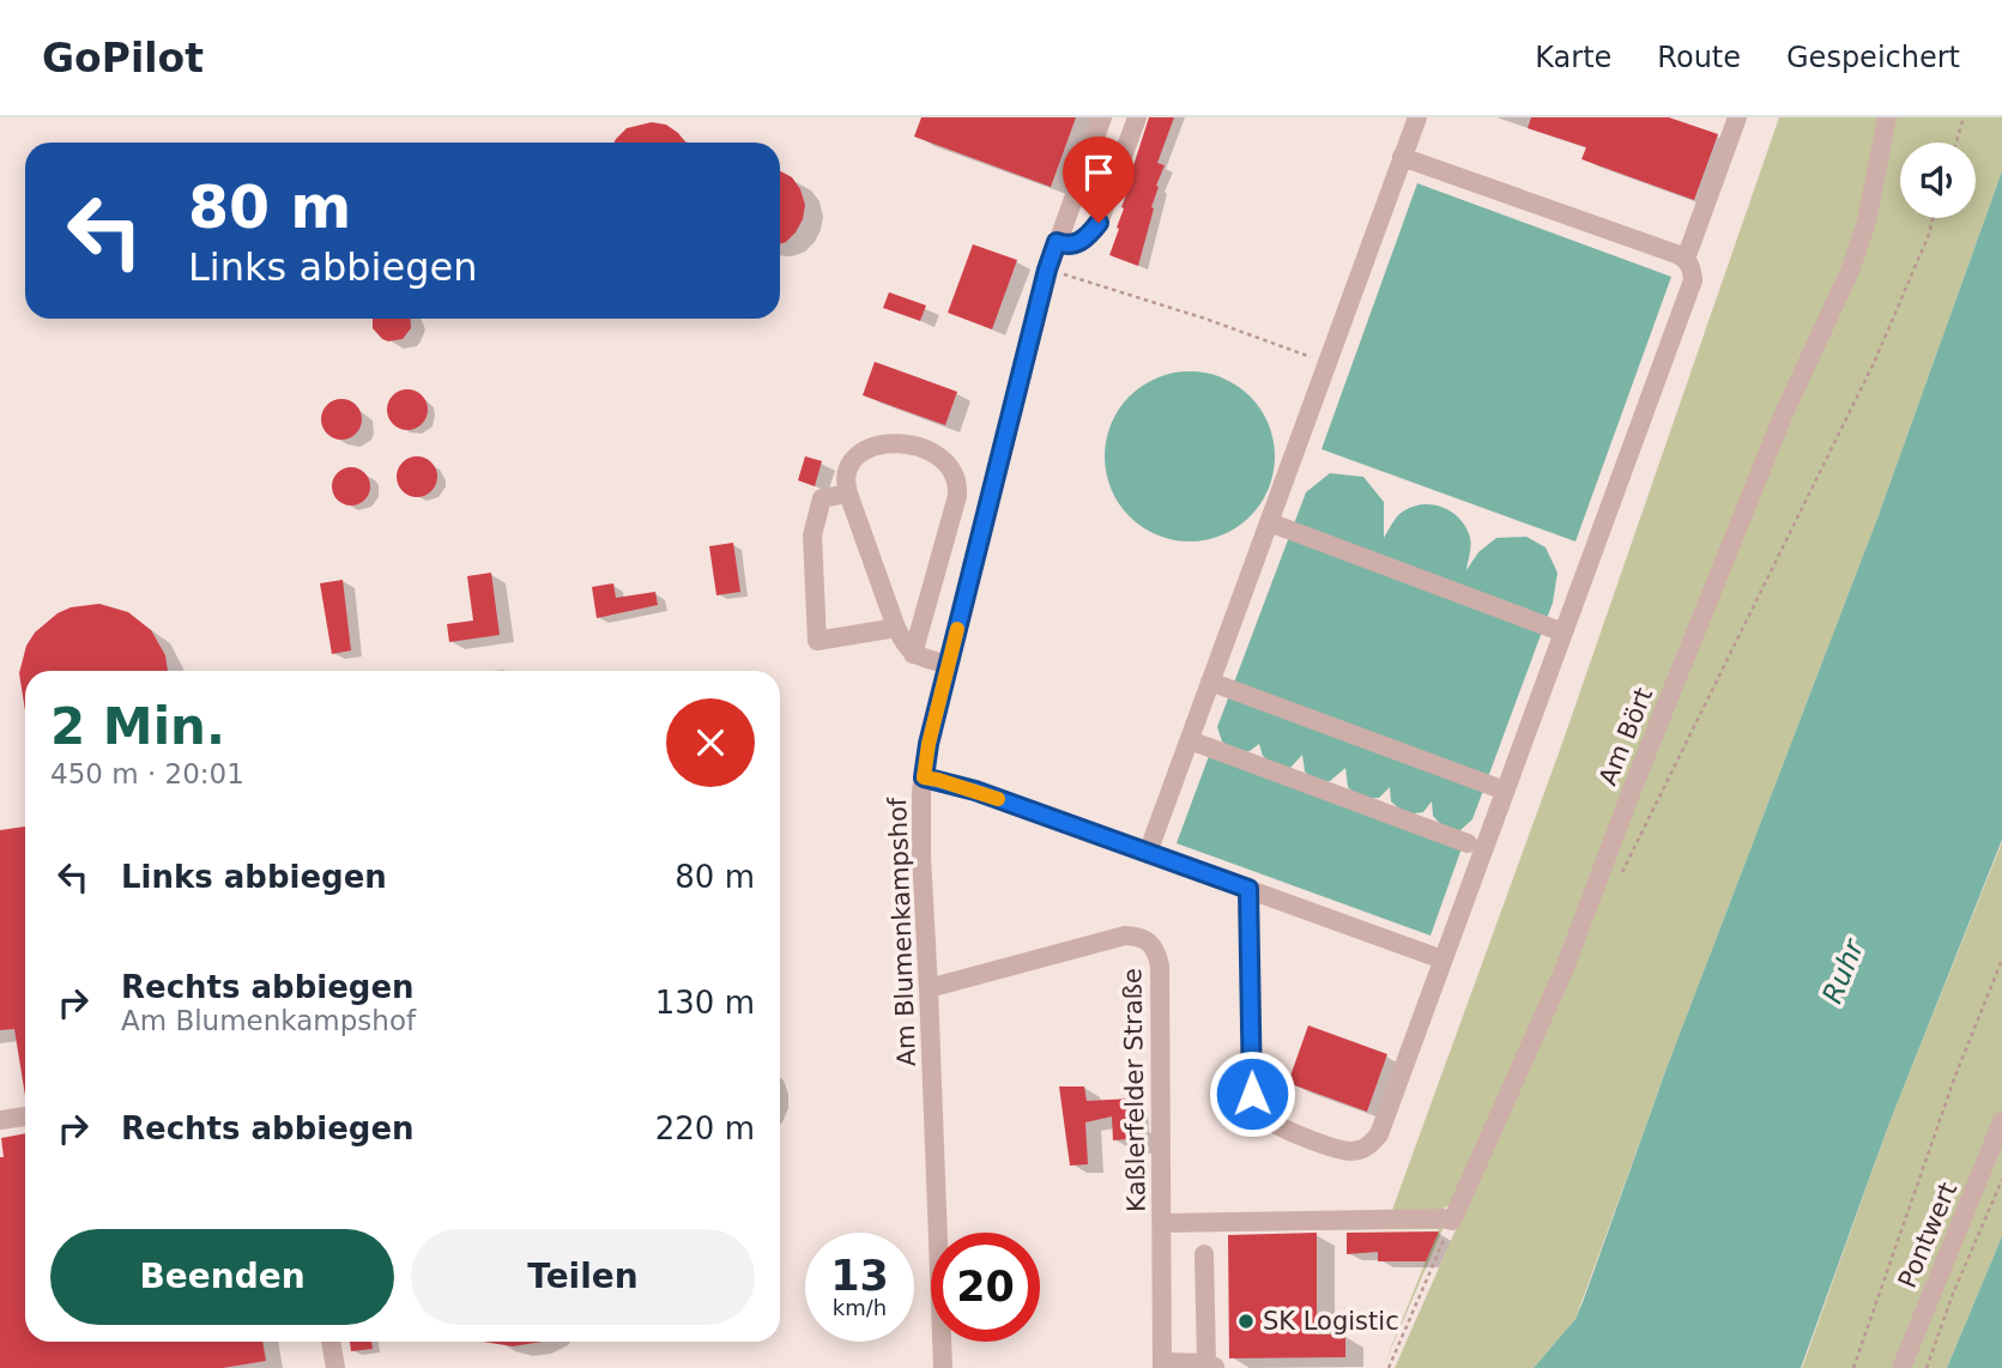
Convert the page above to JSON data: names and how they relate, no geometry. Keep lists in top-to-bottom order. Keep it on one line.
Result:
{"streets":{"street":["Am Bört","Am Blumenkampshof","Kaßlerfelder Straße","Pontwert"]},"crossings":[["Am Blumenkampshof","Kaßlerfelder Straße"]],"water":["Ruhr"],"places":["SK Logistic"],"page":{"header":"GoPilot","nav":["Karte","Route","Gespeichert"],"turn":["80 m","Links abbiegen"],"heading":["2 Min.","450 m · 20:01"],"list":[{"name":"Links abbiegen","value":"80 m"},{"name":"Rechts abbiegen","note":"Am Blumenkampshof","value":"130 m"},{"name":"Rechts abbiegen","value":"220 m"}],"buttons":["Beenden","Teilen"],"speed":"13 km/h","limit":"20"}}
